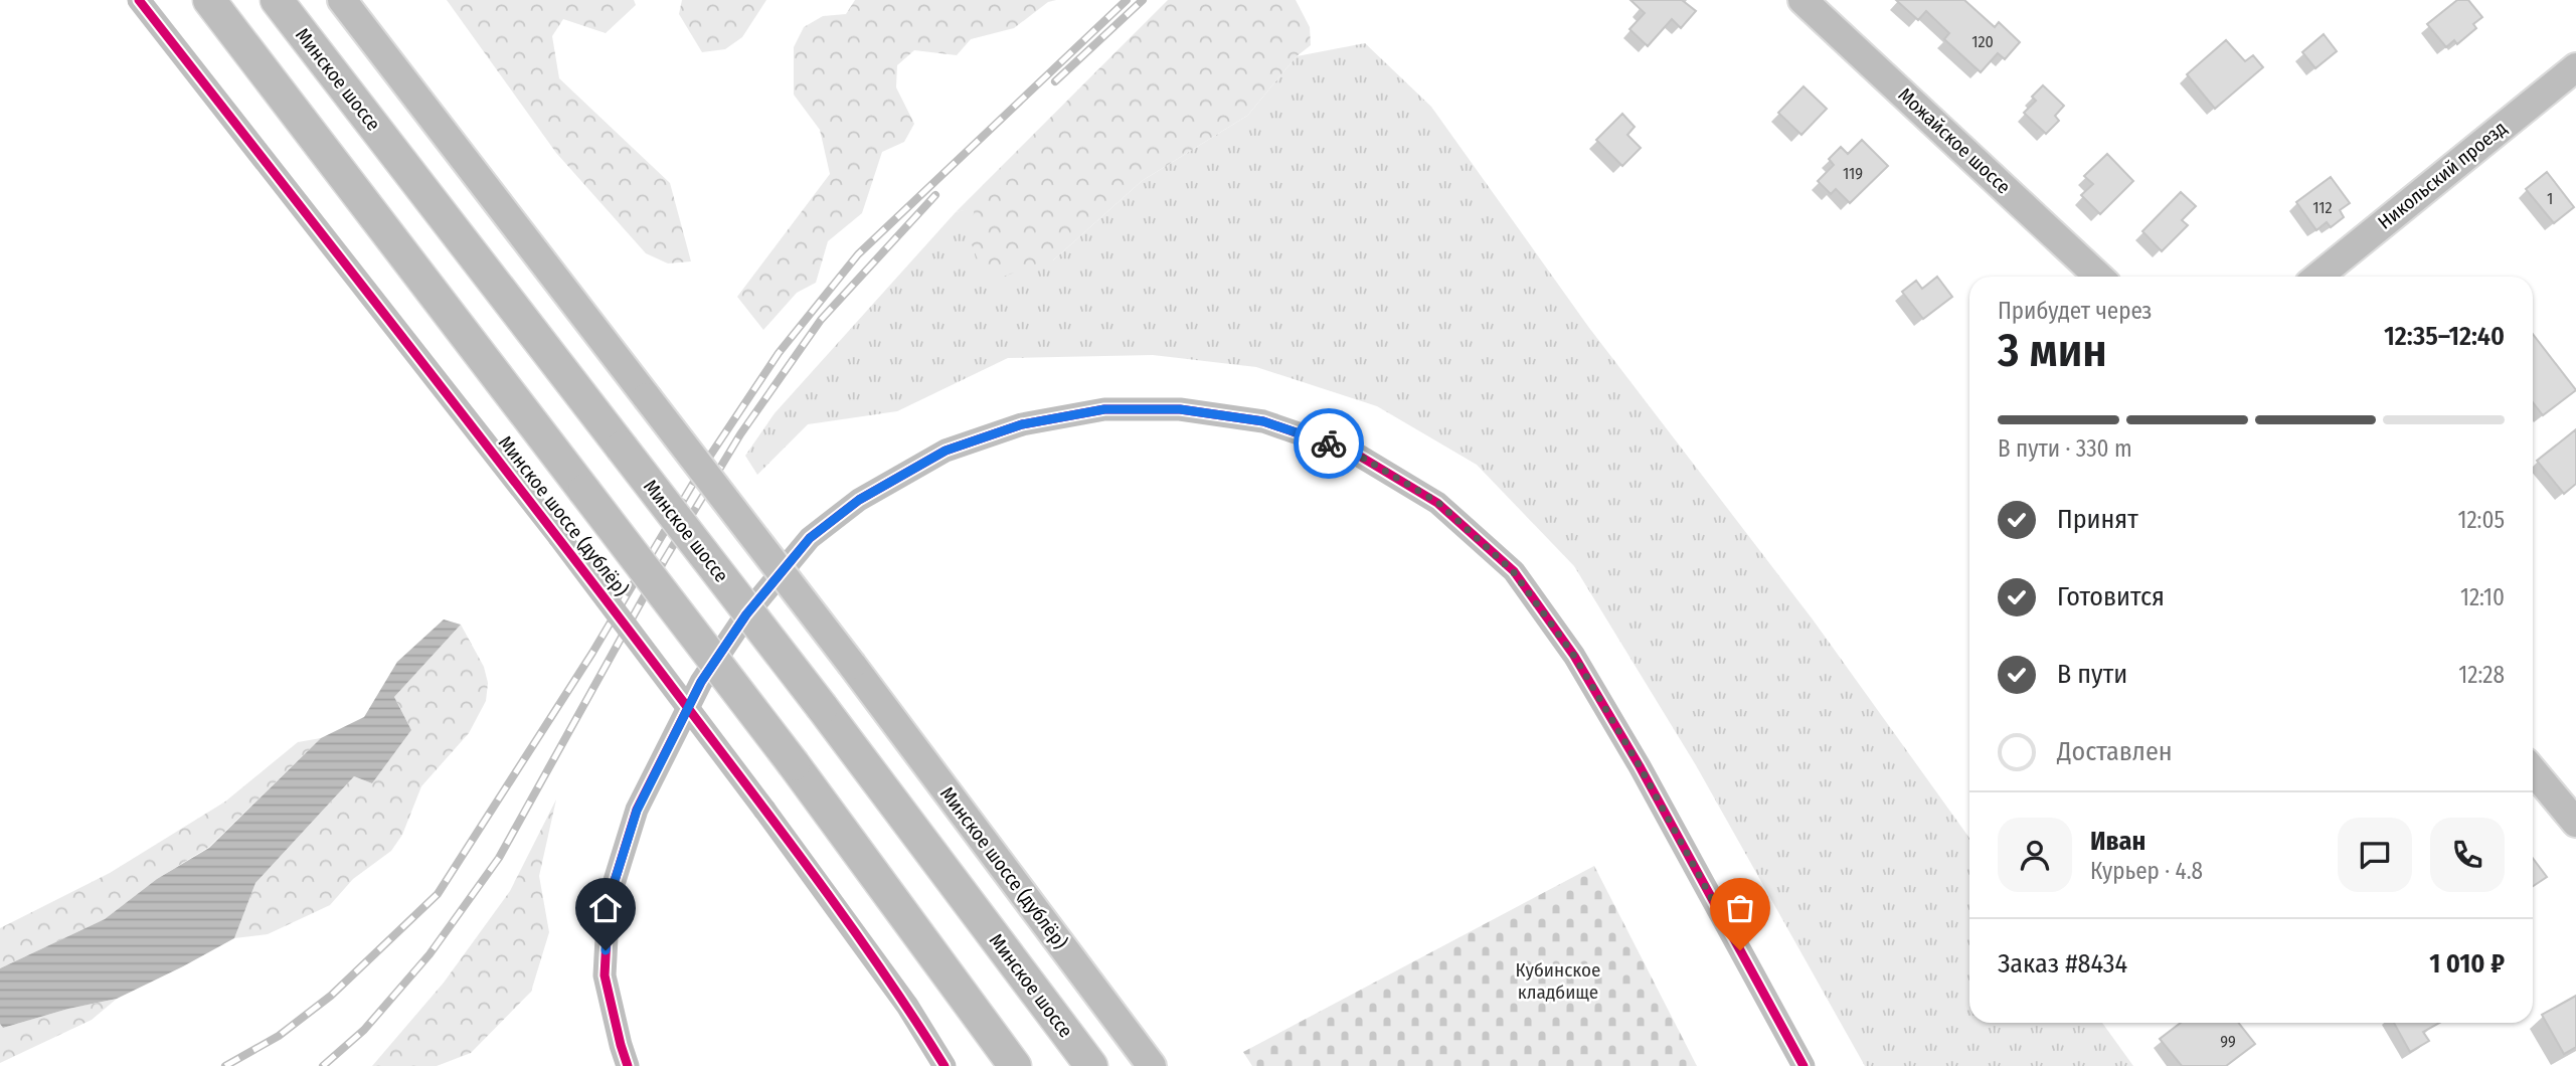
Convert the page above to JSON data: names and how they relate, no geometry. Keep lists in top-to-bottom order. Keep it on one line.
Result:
{"streets":{"highway":["Минское шоссе"],"main road":["Можайское шоссе","Никольский проезд","Минское шоссе (дублёр)"]},"parks":["Кубинское кладбище"],"house_numbers":["120","119","1","112","99"],"page":{"heading":["3 мин","Прибудет через","12:35–12:40"],"panel":["Иван","Курьер · 4.8","Заказ #8434","1 010 ₽"],"bar":"В пути · 330 m","list":[["Принят","12:05"],["Готовится","12:10"],["В пути","12:28"],"Доставлен"]}}
